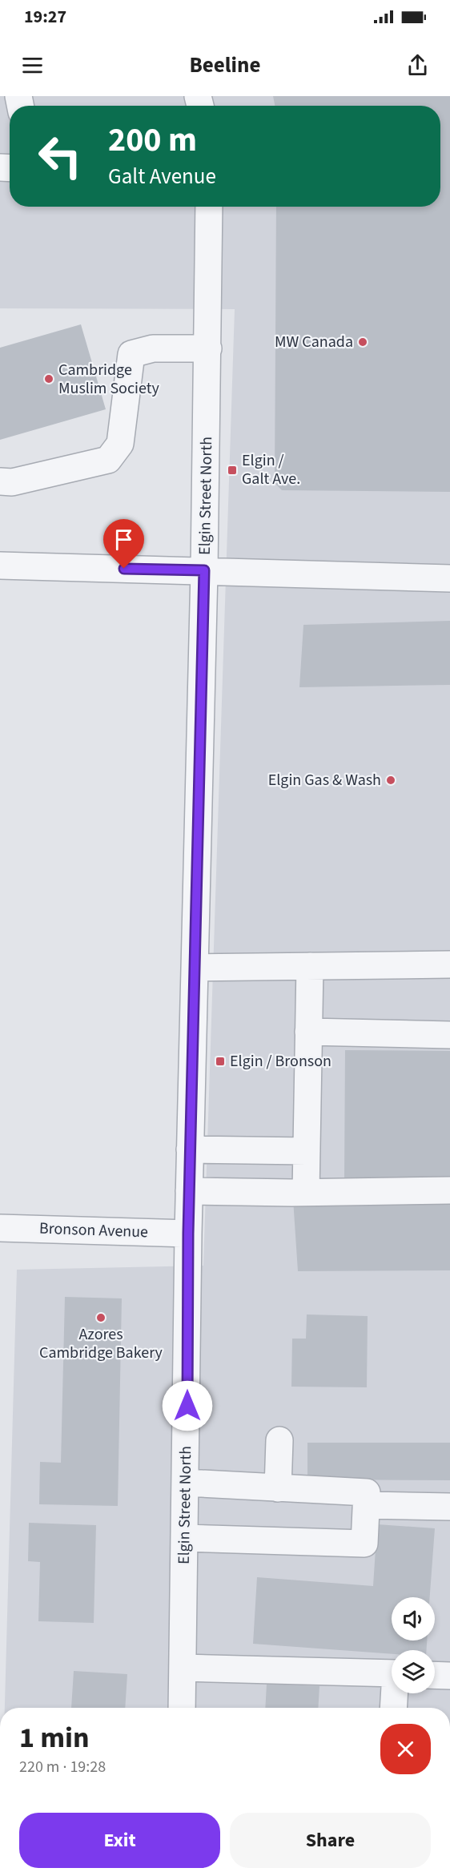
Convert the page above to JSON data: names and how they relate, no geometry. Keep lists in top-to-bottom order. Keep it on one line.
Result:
{"streets":{"street":["Elgin Street North","Bronson Avenue"]},"crossings":[["Elgin Street North","Bronson Avenue"]],"places":{"other":["MW Canada","Cambridge Muslim Society","Elgin Gas & Wash","Azores Cambridge Bakery"],"transit":["Elgin / Galt Ave.","Elgin / Bronson"]},"page":{"status":"19:27","header":"Beeline","turn":["200 m","Galt Avenue"],"heading":["1 min","220 m · 19:28"],"buttons":["Exit","Share"]}}
